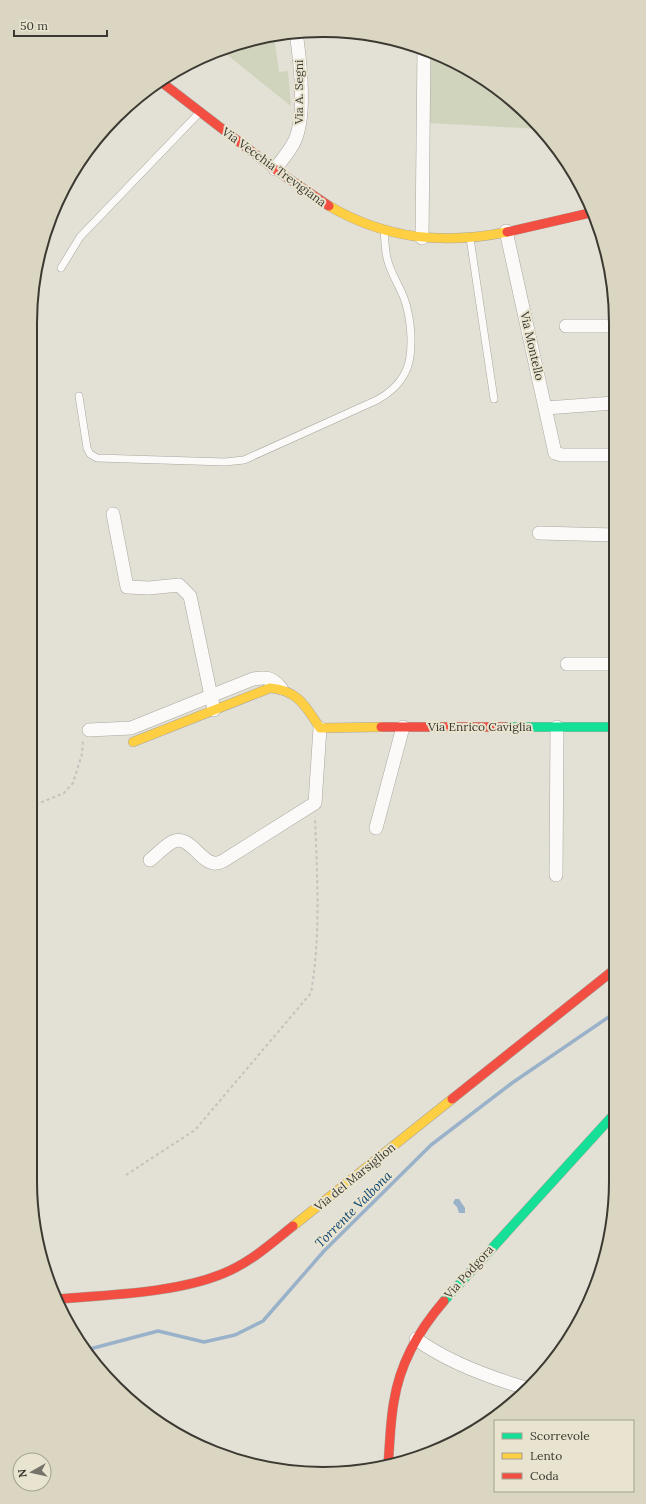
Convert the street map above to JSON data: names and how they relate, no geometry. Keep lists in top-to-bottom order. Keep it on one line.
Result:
{"streets":{"street":["Via A. Segni","Via Vecchia Trevigiana","Via Montello","Via Enrico Caviglia","Via del Marsiglion","Via Podgora"]},"crossings":[["Via A. Segni","Via Vecchia Trevigiana"],["Via Vecchia Trevigiana","Via Montello"]],"water":["Torrente Valbona"],"legend":["Scorrevole","Lento","Coda"],"scale_bar":"50 m","north":"left"}
